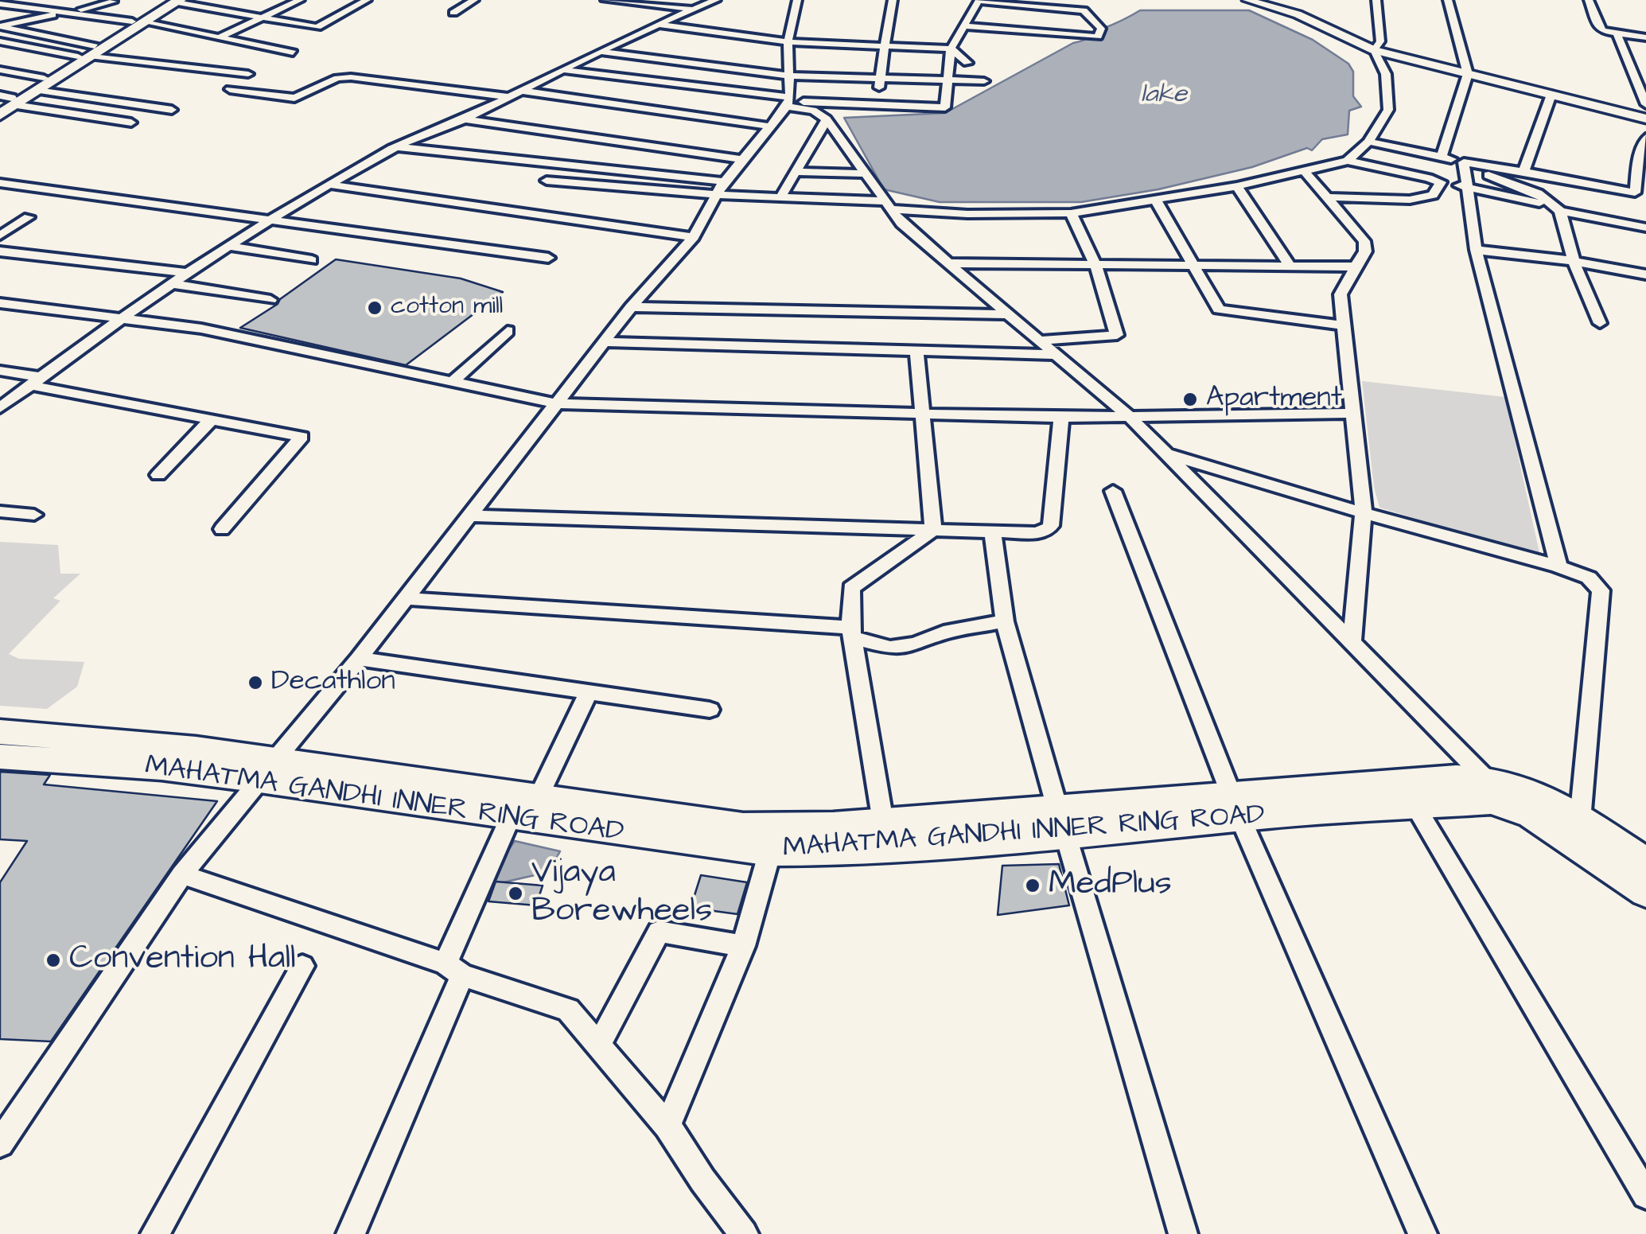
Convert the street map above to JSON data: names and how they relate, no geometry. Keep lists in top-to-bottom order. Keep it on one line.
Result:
{"streets":{"main road":["MAHATMA GANDHI INNER RING ROAD"]},"water":["lake"],"places":["cotton mill","Apartment","Decathlon","MedPlus","Vijaya Borewheels","Convention Hall"]}
